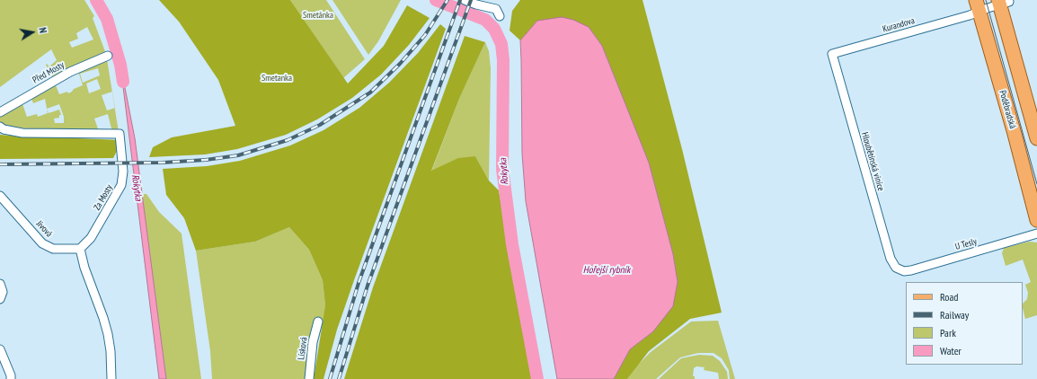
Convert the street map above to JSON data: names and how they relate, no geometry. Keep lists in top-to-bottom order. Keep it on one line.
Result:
{"streets":{"main road":["Poděbradská"],"street":["Kurandova","Před Mosty","Hloubětínská vinice","Za Mosty","Jívová","U Tesly","Lísková"]},"crossings":[["Kurandova","Poděbradská"],["Kurandova","Hloubětínská vinice"],["Hloubětínská vinice","U Tesly"],["Za Mosty","Jívová"]],"water":["Rokytka","Hořejší rybník"],"parks":["Smetánka","Smetanka"],"legend":["Road","Railway","Park","Water"],"north":"right"}
